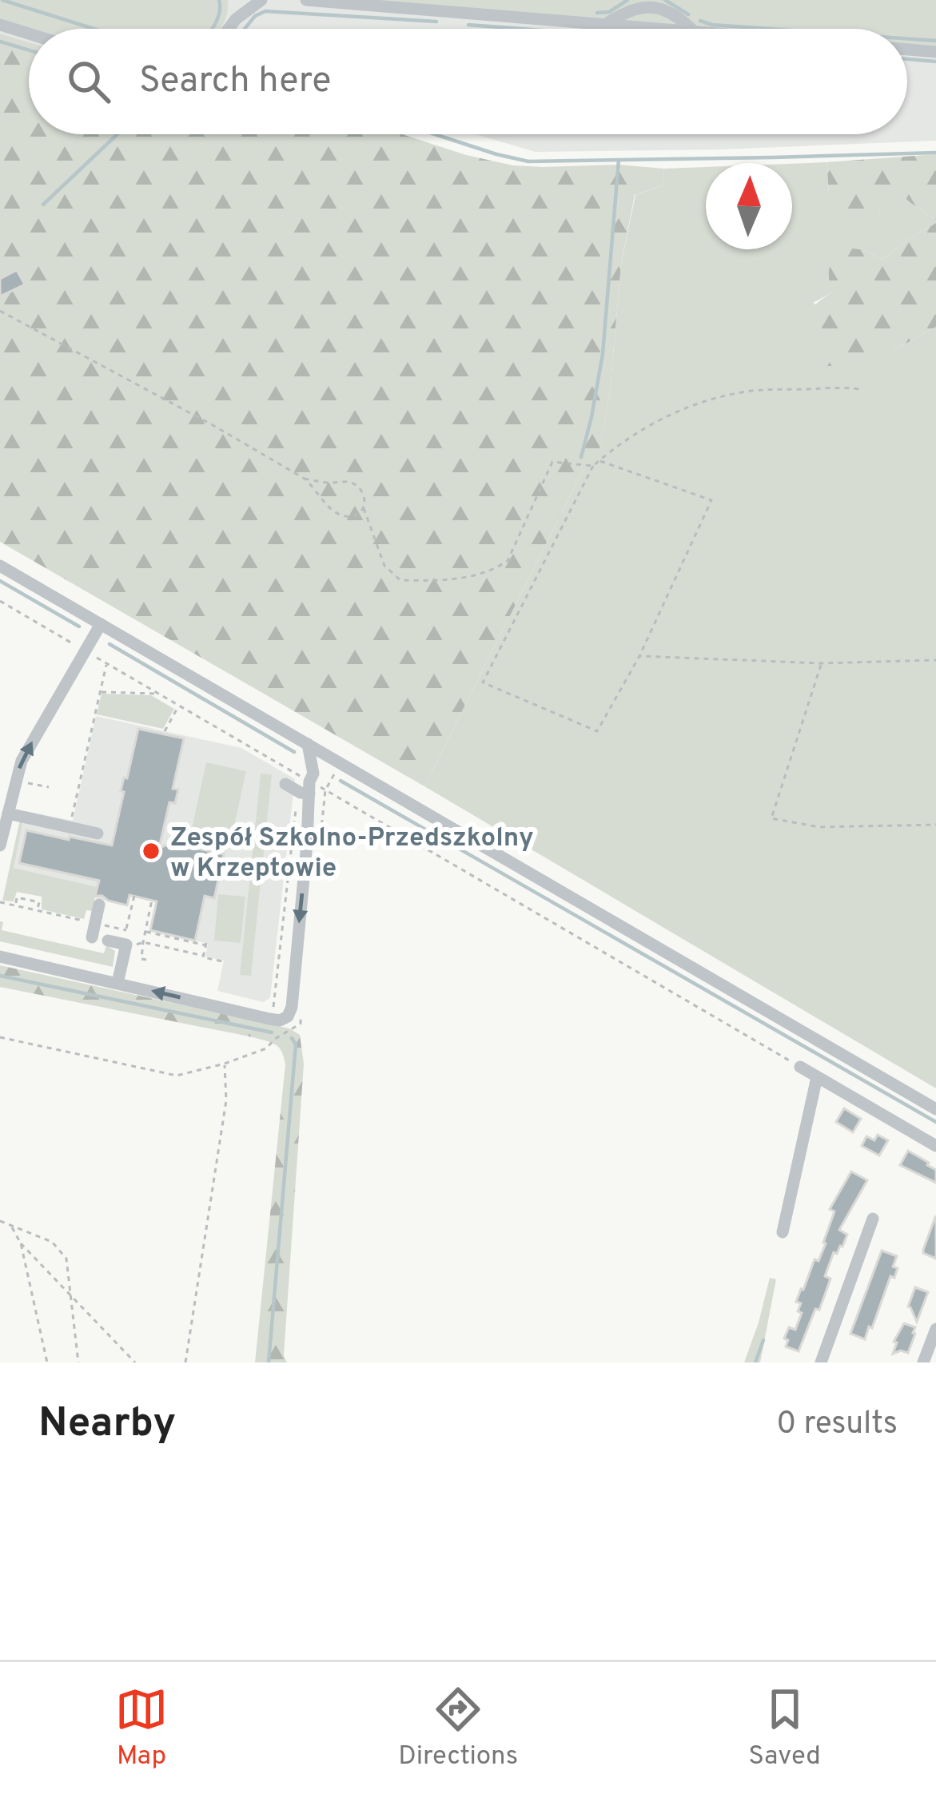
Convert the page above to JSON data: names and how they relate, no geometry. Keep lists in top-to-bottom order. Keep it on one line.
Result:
{"places":["Zespół Szkolno-Przedszkolny w Krzeptowie"],"north":"top","page":{"search":"Search here","heading":["Nearby","0 results"],"nav":["Map","Directions","Saved"]}}
